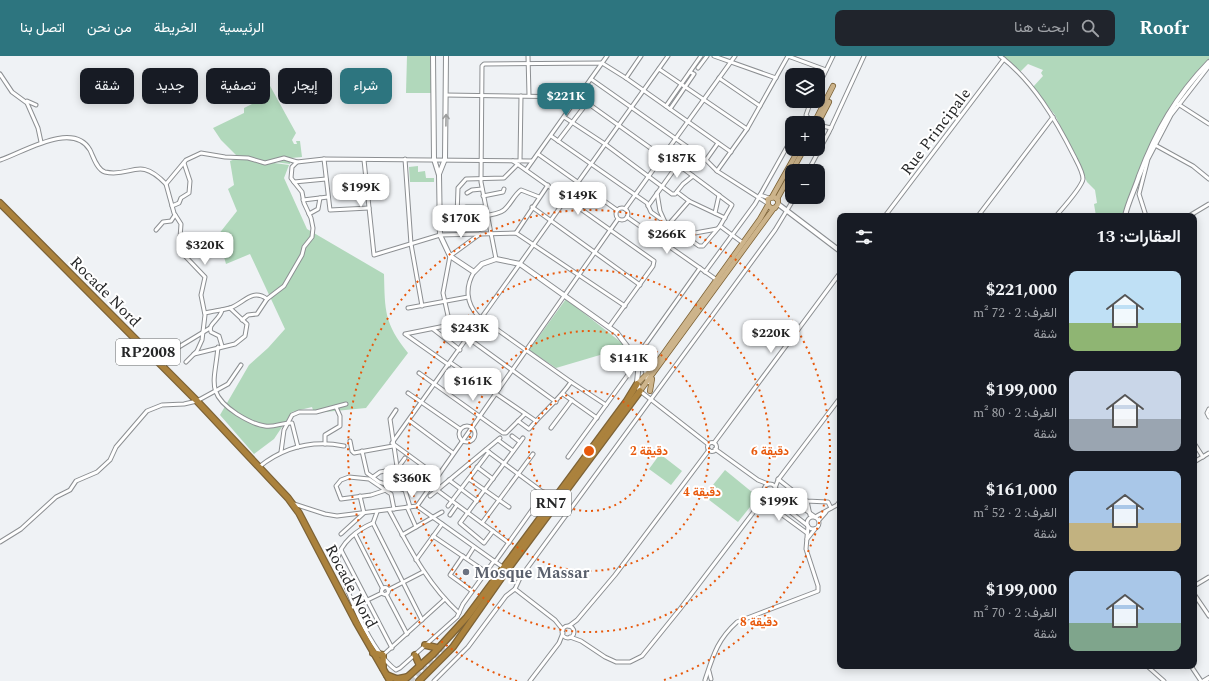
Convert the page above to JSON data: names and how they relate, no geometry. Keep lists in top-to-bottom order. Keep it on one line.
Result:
{"streets":{"highway":["Rocade Nord","RP2008","RN7"],"street":["Rue Principale"]},"places":["Mosque Massar"],"page":{"header":"Roofr","search":"ابحث هنا","nav":["الرئيسية","الخريطة","من نحن","اتصل بنا"],"map_buttons":["+","−"],"chip":["شراء","إيجار","تصفية","جديد","شقة"],"price":["$221K","$187K","$199K","$149K","$170K","$266K","$320K","$243K","$220K","$141K","$161K","$360K","$199K"],"heading":"العقارات: 13","list":[{"name":"$221,000","note":"الغرف: 2 · 72 m² · شقة"},{"name":"$199,000","note":"الغرف: 2 · 80 m² · شقة"},{"name":"$161,000","note":"الغرف: 2 · 52 m² · شقة"},{"name":"$199,000","note":"الغرف: 2 · 70 m² · شقة"}]},"rings":["2 دقيقة","6 دقيقة","4 دقيقة","8 دقيقة"]}
